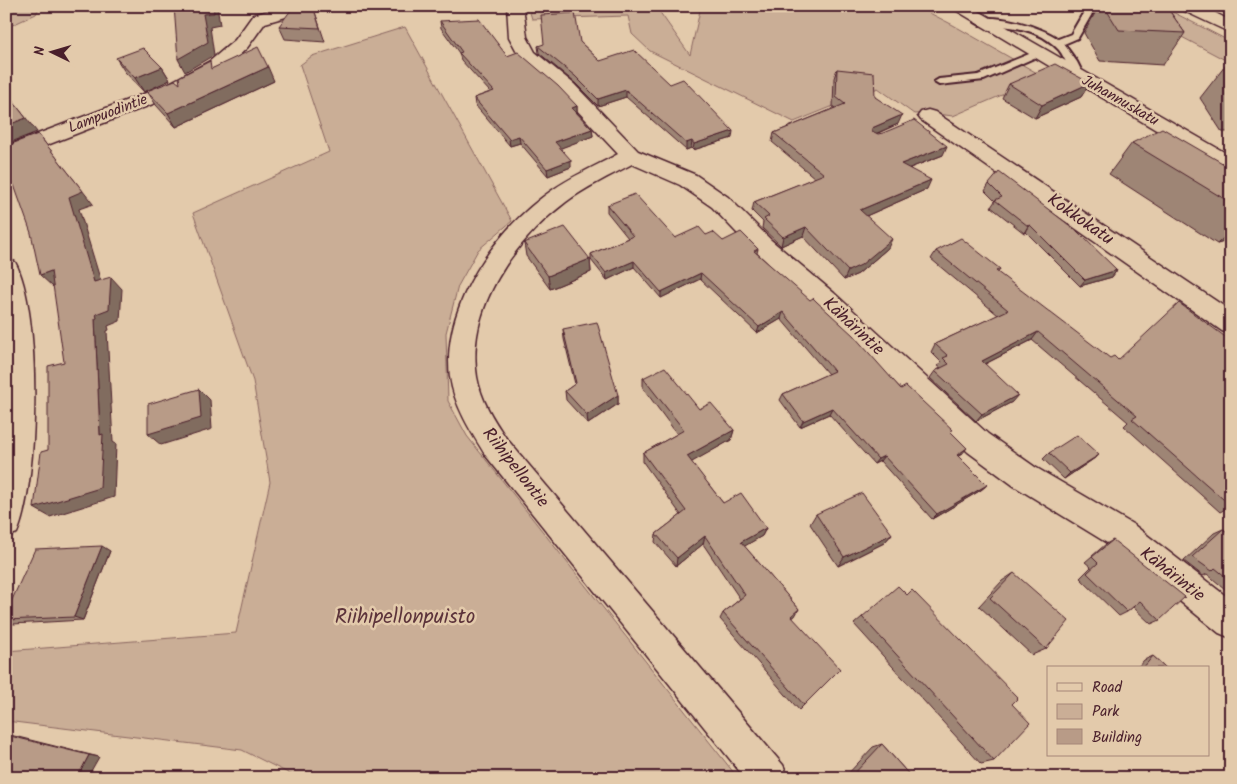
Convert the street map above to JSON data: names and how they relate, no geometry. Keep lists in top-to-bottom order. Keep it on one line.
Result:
{"streets":{"street":["Juhannuskatu","Lampuodintie","Kokkokatu","Kähärintie","Riihipellontie"]},"crossings":[["Kähärintie","Riihipellontie"]],"parks":["Riihipellonpuisto"],"legend":["Road","Park","Building"],"north":"left"}
